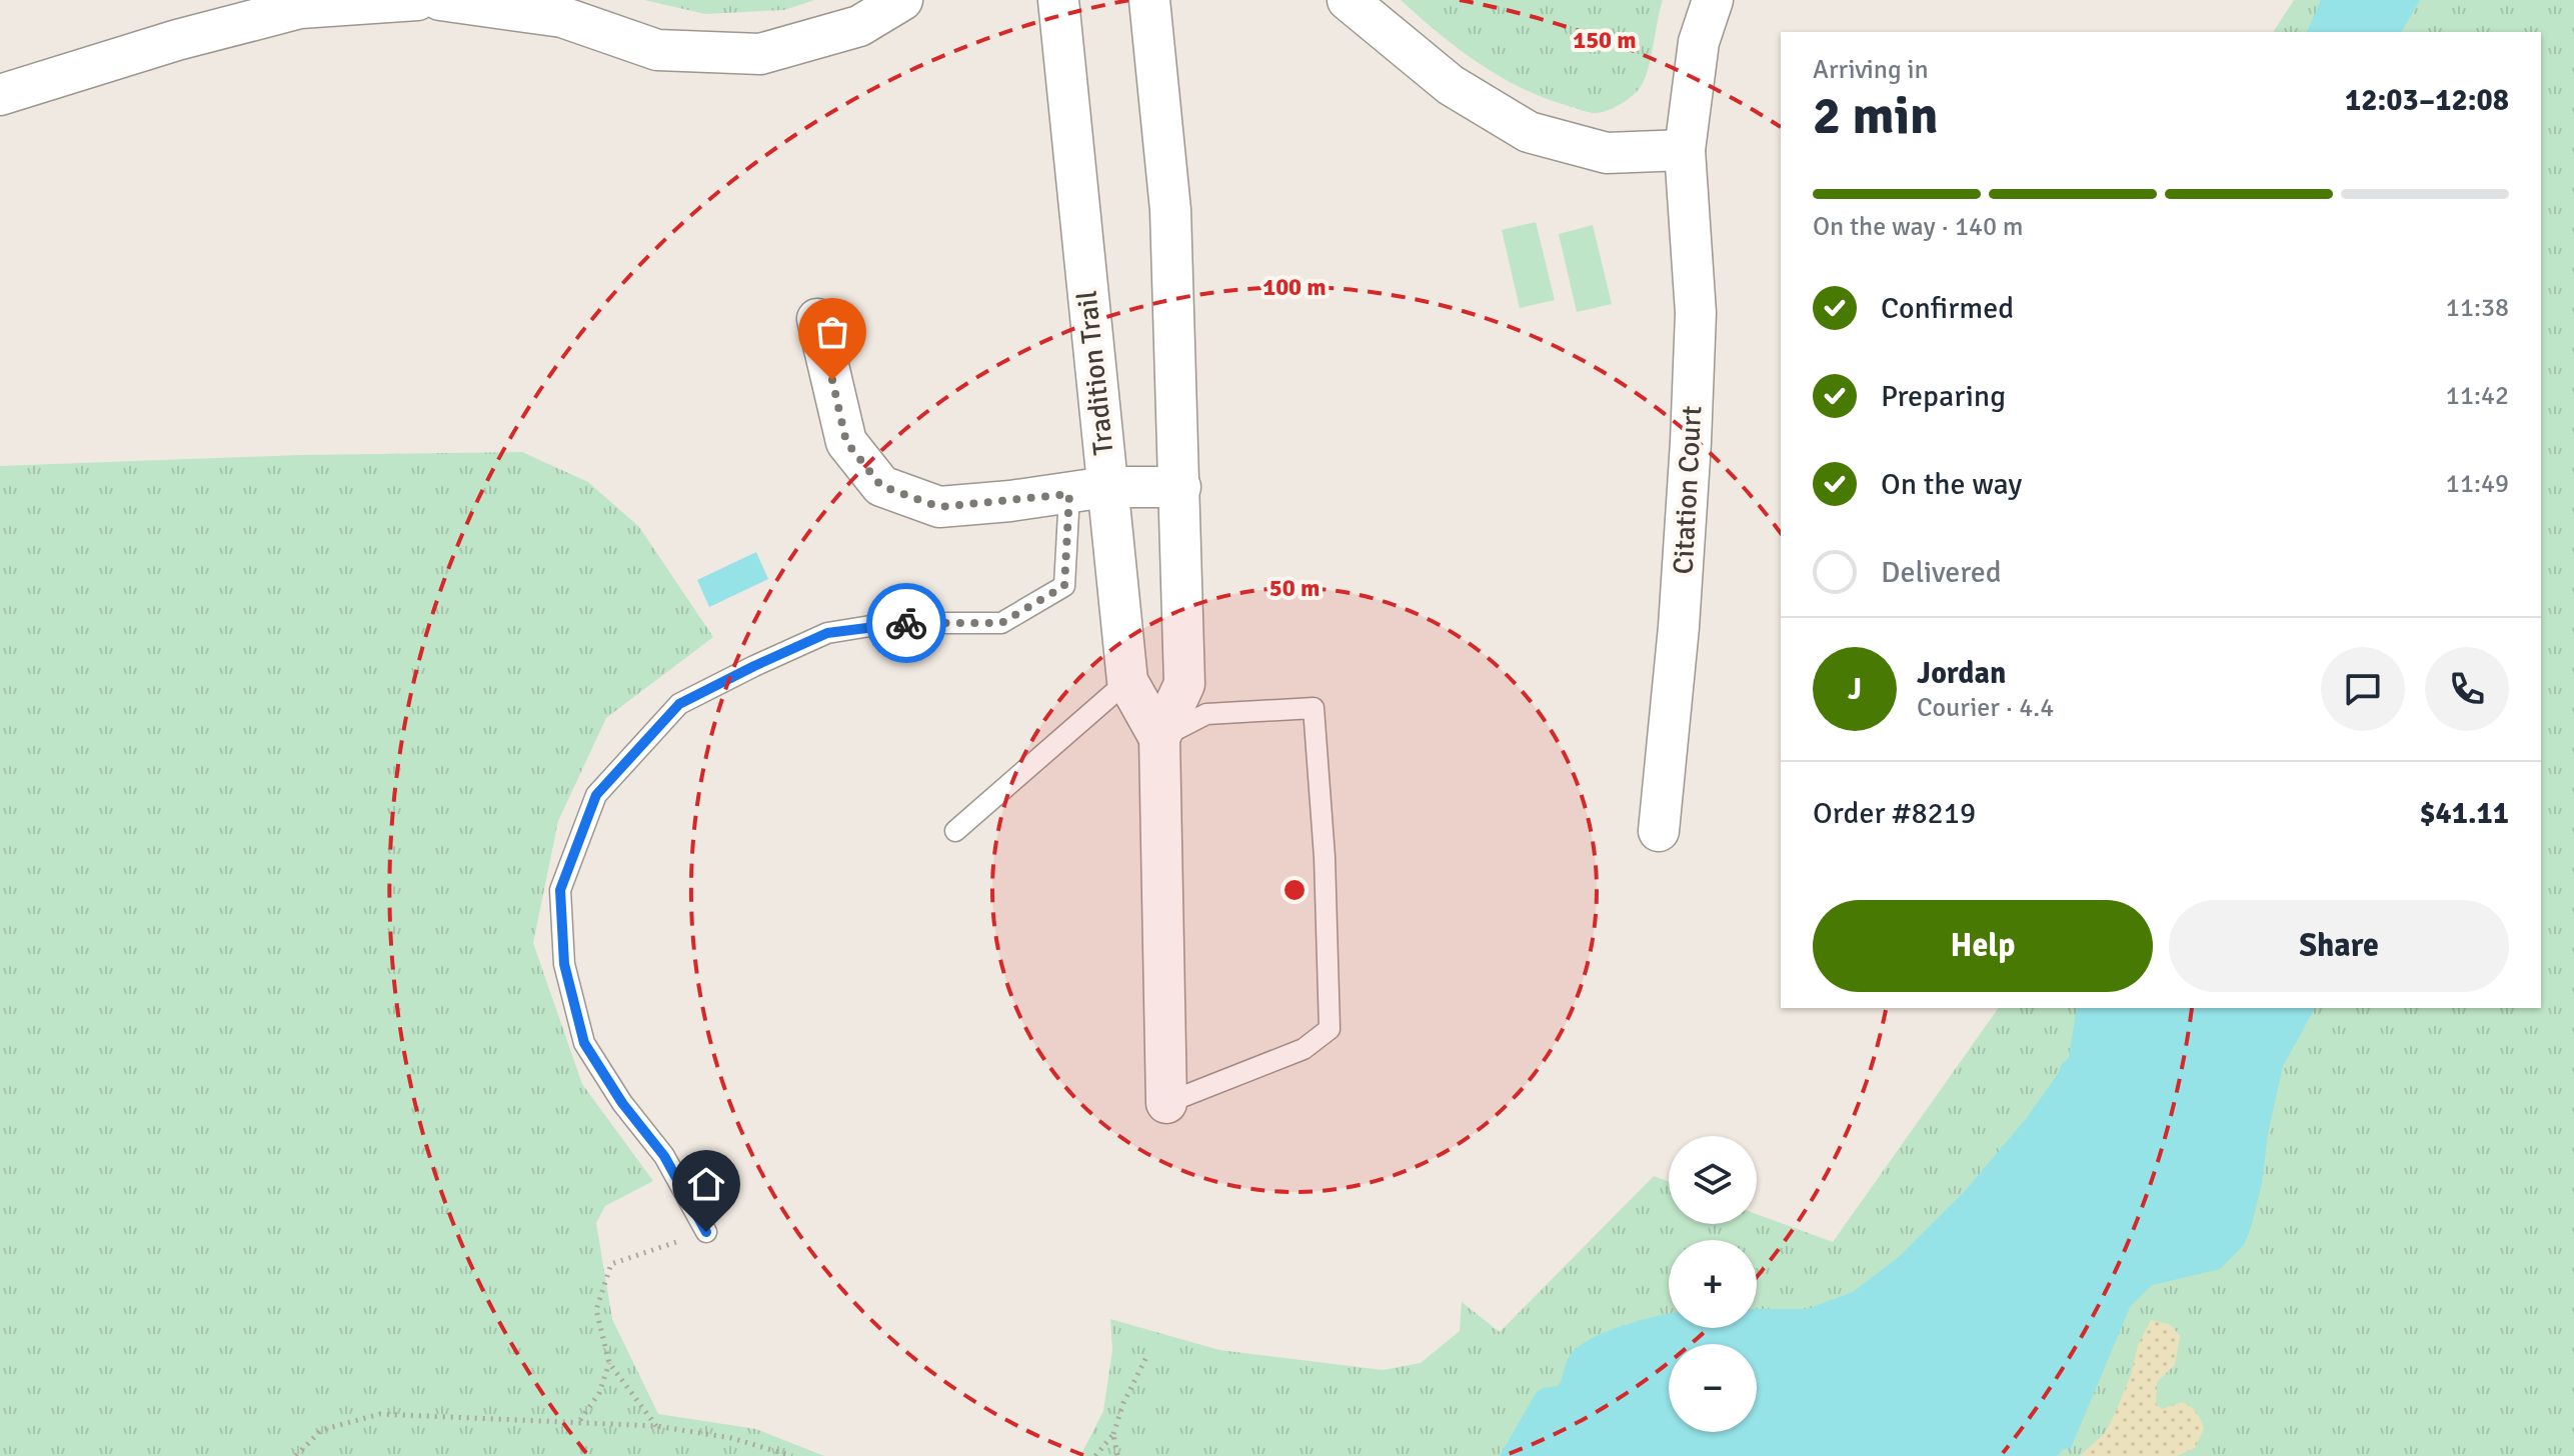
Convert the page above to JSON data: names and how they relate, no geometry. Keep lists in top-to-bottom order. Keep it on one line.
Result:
{"streets":{"street":["Tradition Trail","Citation Court"]},"page":{"heading":["2 min","Arriving in","12:03–12:08"],"panel":["Jordan","Courier · 4.4","Order #8219","$41.11"],"bar":"On the way · 140 m","list":[["Confirmed","11:38"],["Preparing","11:42"],["On the way","11:49"],"Delivered"],"round":"J","buttons":["Help","Share"],"map_buttons":["+","−"]},"rings":["150 m","100 m","50 m"]}
